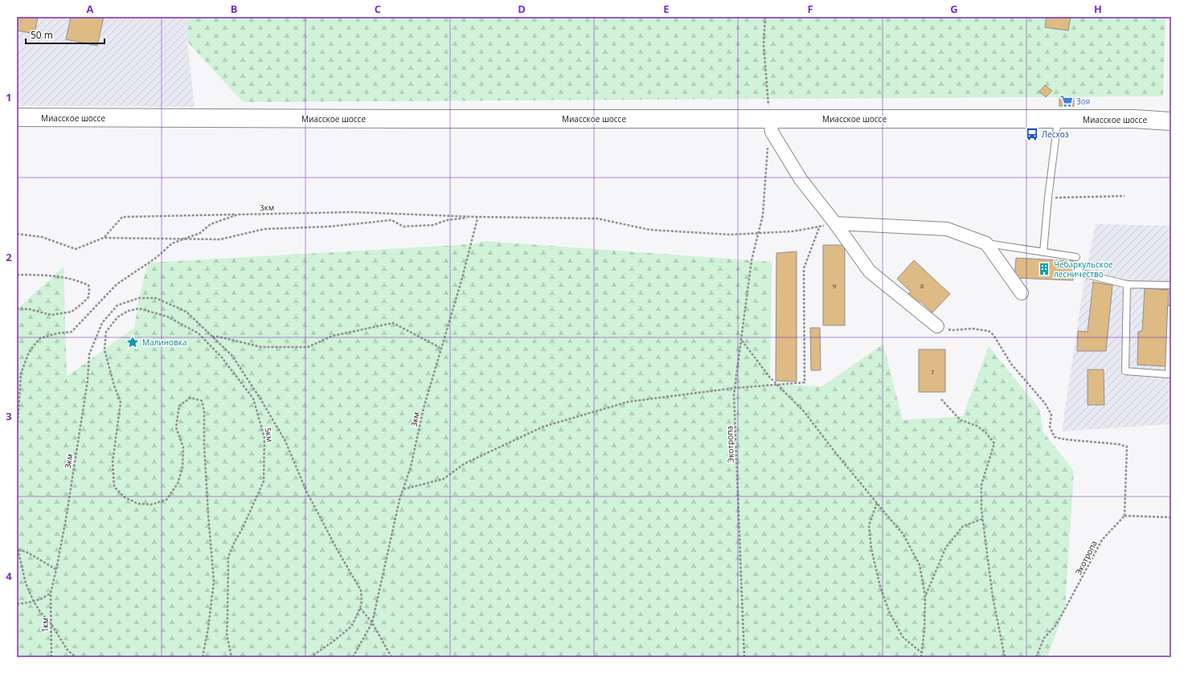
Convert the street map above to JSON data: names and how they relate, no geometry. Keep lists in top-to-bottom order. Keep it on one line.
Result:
{"streets":{"main road":["Миасское шоссе"],"path":["3км","5км","Экотропа","1км"]},"crossings":[["Миасское шоссе","Экотропа"],["3км","1км"]],"places":{"supermarket":["Зоя"],"bus stop":["Лесхоз"],"building":["Чебаркульское лесничество"],"place":["Малиновка"]},"house_numbers":["9","8","7"],"scale_bar":"50 m","grid":{"columns":["A","B","C","D","E","F","G","H"],"rows":["1","2","3","4"]}}
